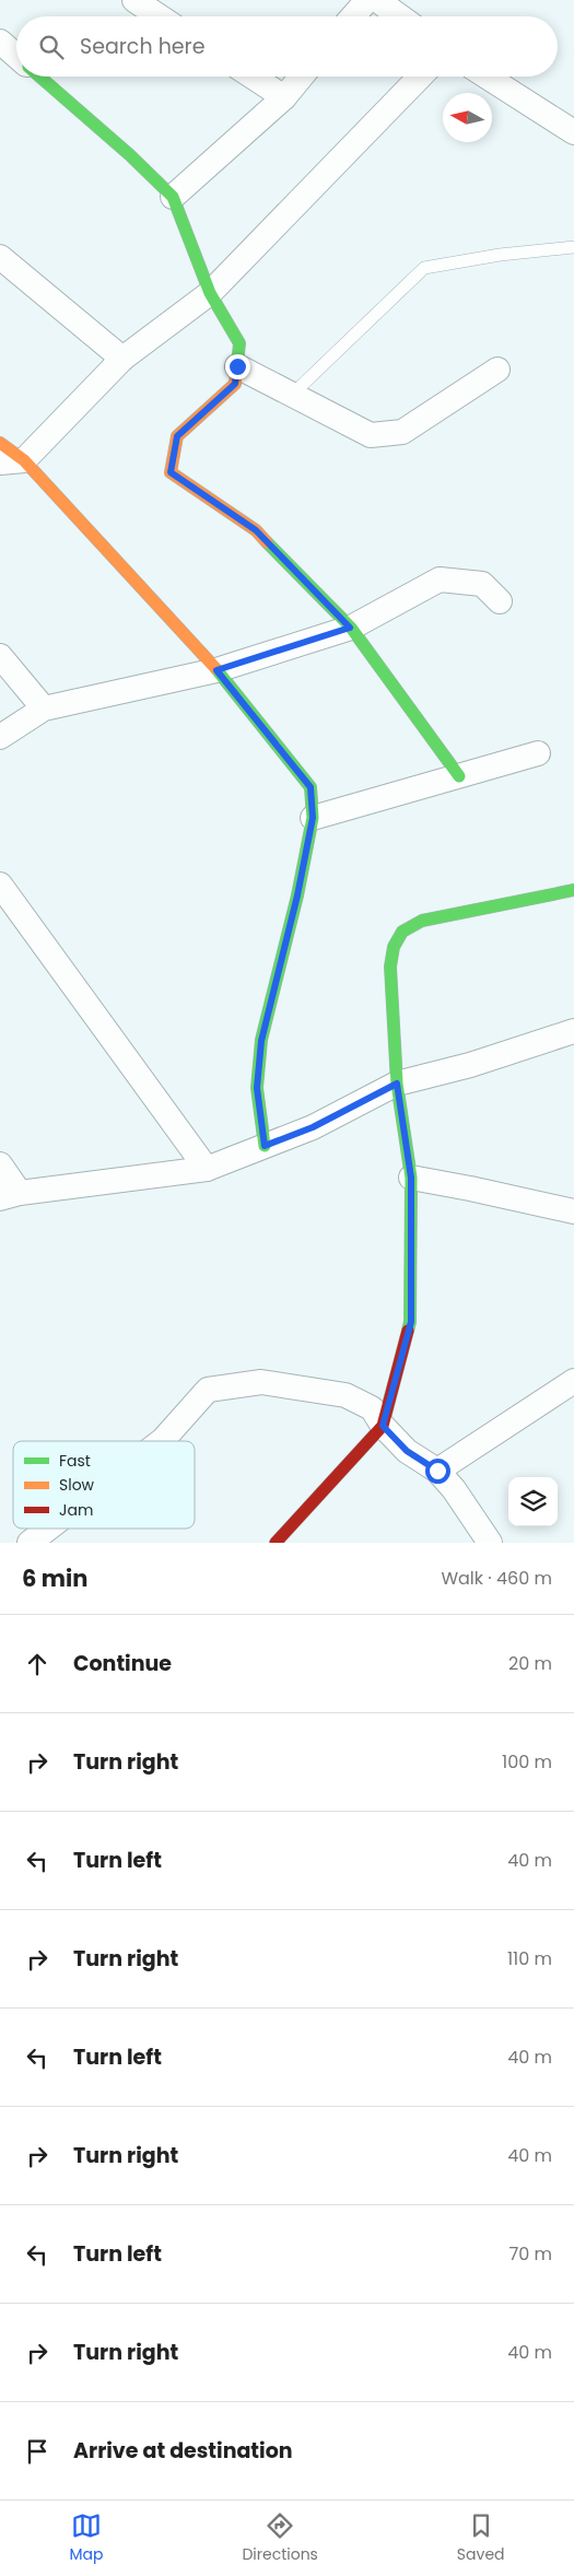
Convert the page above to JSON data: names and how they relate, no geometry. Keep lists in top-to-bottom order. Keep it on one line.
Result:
{"legend":["Fast","Slow","Jam"],"north":"left","page":{"search":"Search here","heading":["6 min","Walk · 460 m"],"list":[["Continue","20 m"],["Turn right","100 m"],["Turn left","40 m"],["Turn right","110 m"],["Turn left","40 m"],["Turn right","40 m"],["Turn left","70 m"],["Turn right","40 m"],"Arrive at destination"],"nav":["Map","Directions","Saved"]}}
